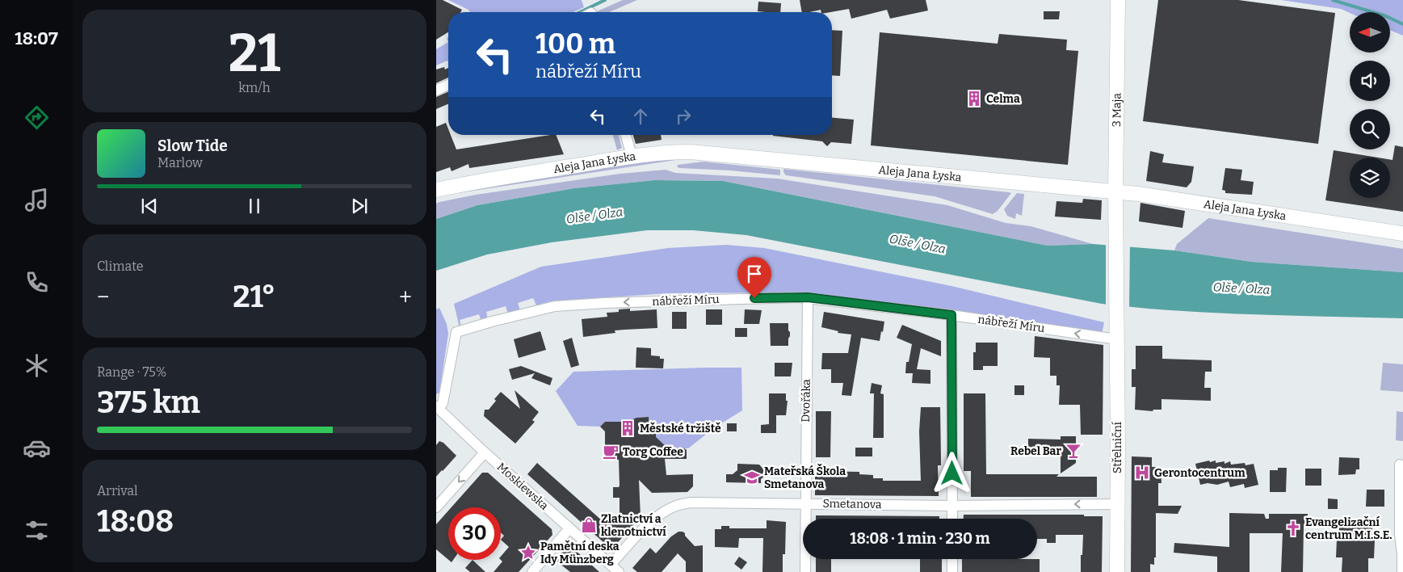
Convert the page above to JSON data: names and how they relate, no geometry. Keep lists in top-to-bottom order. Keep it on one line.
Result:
{"streets":{"street":["3 Maja","Aleja Jana Łyska","nábřeží Míru","Dvořáka","Střelniční","Moskiewska","Smetanova"]},"crossings":[["3 Maja","Aleja Jana Łyska"],["3 Maja","Střelniční"],["nábřeží Míru","Dvořáka"],["nábřeží Míru","Střelniční"],["nábřeží Míru","Moskiewska"],["Dvořáka","Smetanova"],["Střelniční","Smetanova"],["Moskiewska","Smetanova"]],"one_way":["nábřeží Míru"],"water":["Olše / Olza"],"places":{"building":["Celma","Městské tržiště"],"bar":["Rebel Bar"],"cafe":["Torg Coffee"],"hospital":["Gerontocentrum"],"school or university":["Mateřská Škola Smetanova"],"shop":["Zlatnictví a klenotnictví"],"church":["Evangelizační centrum M.I.S.E."],"place":["Pamětní deska Idy Münzberg"]},"north":"left","page":{"tabs":"18:07","tile":[["21","km/h"],"Climate",["Range · 75%","375 km"],["Arrival","18:08"]],"turn":["100 m","nábřeží Míru"],"song":["Slow Tide","Marlow"],"heat":["−","21°","+"],"limit":"30","trip":"18:08 · 1 min · 230 m"}}
